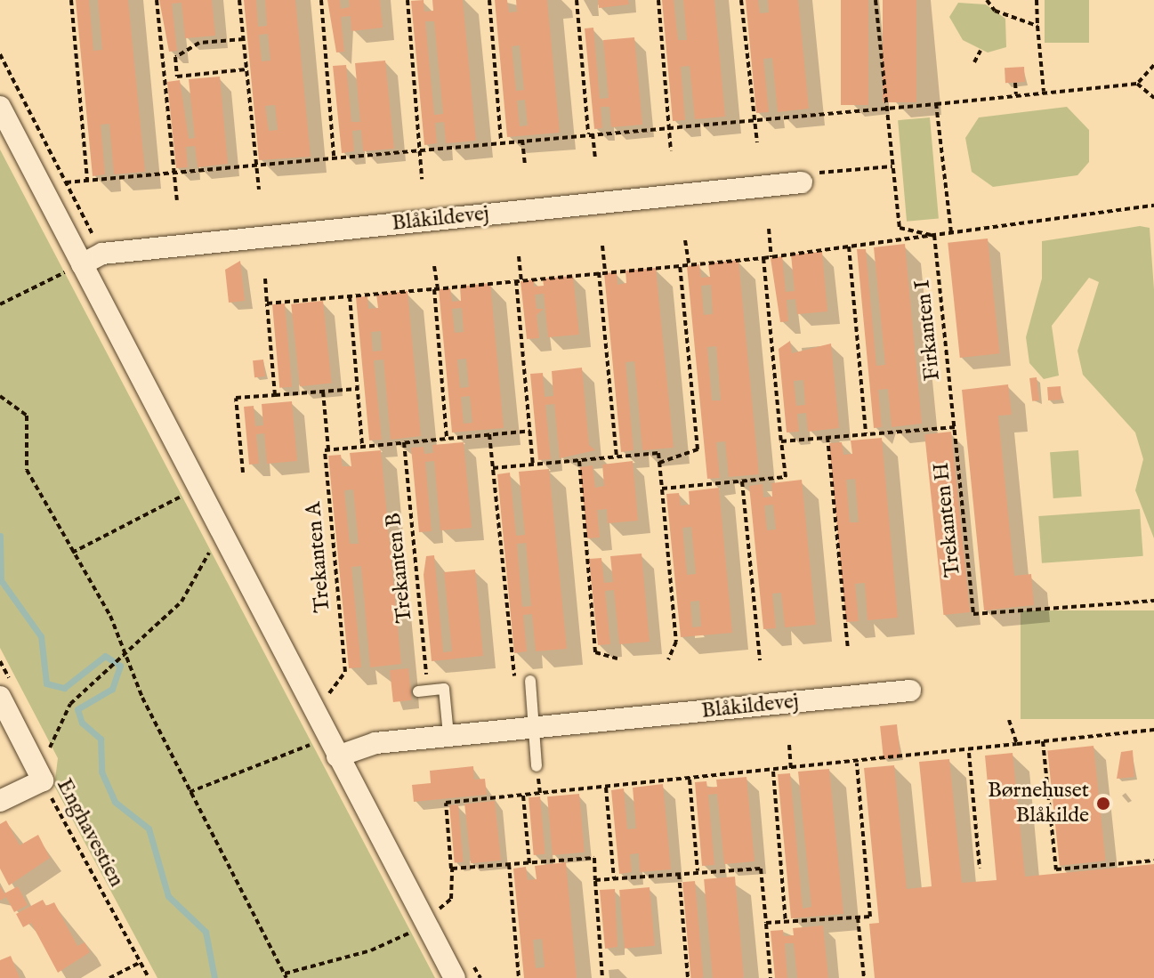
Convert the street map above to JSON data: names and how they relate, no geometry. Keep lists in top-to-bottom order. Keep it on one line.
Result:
{"streets":{"street":["Blåkildevej"],"path":["Firkanten I","Trekanten H","Trekanten A","Trekanten B","Enghavestien"]},"crossings":[["Firkanten I","Trekanten H"]],"places":["Børnehuset Blåkilde"]}
